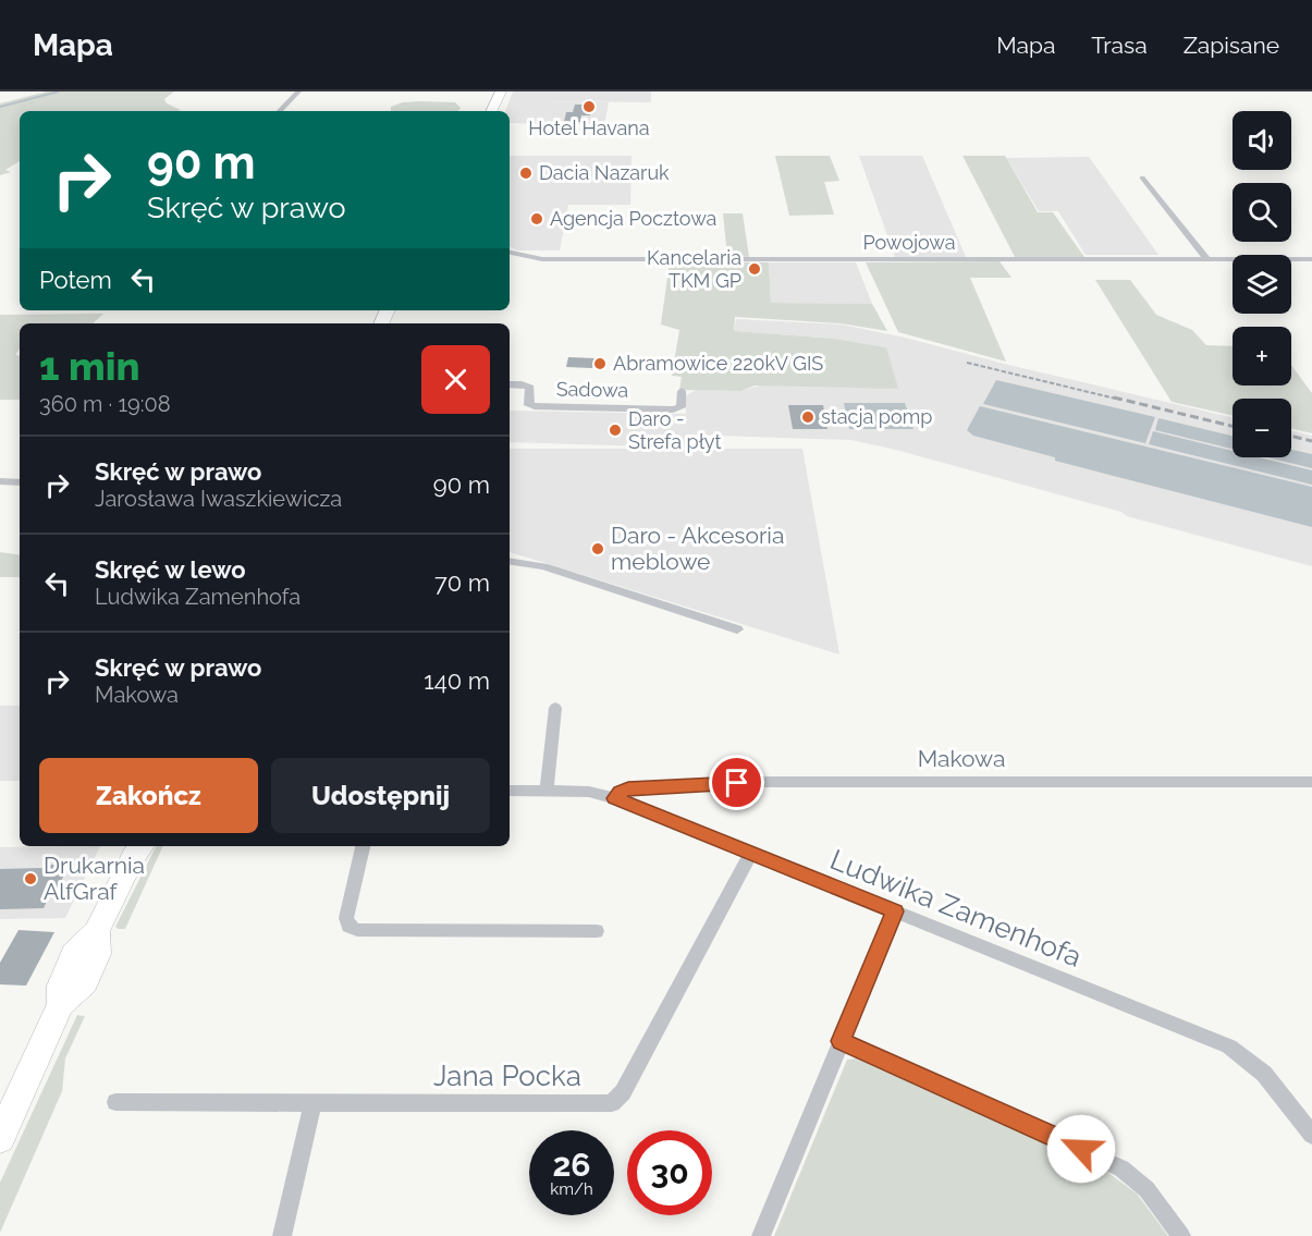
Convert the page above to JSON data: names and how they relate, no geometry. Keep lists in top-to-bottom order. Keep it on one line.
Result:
{"streets":{"street":["Powojowa","Sadowa","Makowa","Ludwika Zamenhofa","Jana Pocka"]},"crossings":[["Makowa","Ludwika Zamenhofa"],["Ludwika Zamenhofa","Jana Pocka"]],"places":["Hotel Havana","Dacia Nazaruk","Agencja Pocztowa","Kancelaria TKM GP","Abramowice 220kV GIS","stacja pomp","Daro - Strefa płyt","Daro - Akcesoria meblowe","Drukarnia AlfGraf"],"page":{"header":"Mapa","nav":["Mapa","Trasa","Zapisane"],"map_buttons":["+","−"],"turn":["90 m","Skręć w prawo"],"then":"Potem","heading":["1 min","360 m · 19:08"],"list":[{"name":"Skręć w prawo","note":"Jarosława Iwaszkiewicza","value":"90 m"},{"name":"Skręć w lewo","note":"Ludwika Zamenhofa","value":"70 m"},{"name":"Skręć w prawo","note":"Makowa","value":"140 m"}],"buttons":["Zakończ","Udostępnij"],"speed":"26 km/h","limit":"30"}}
